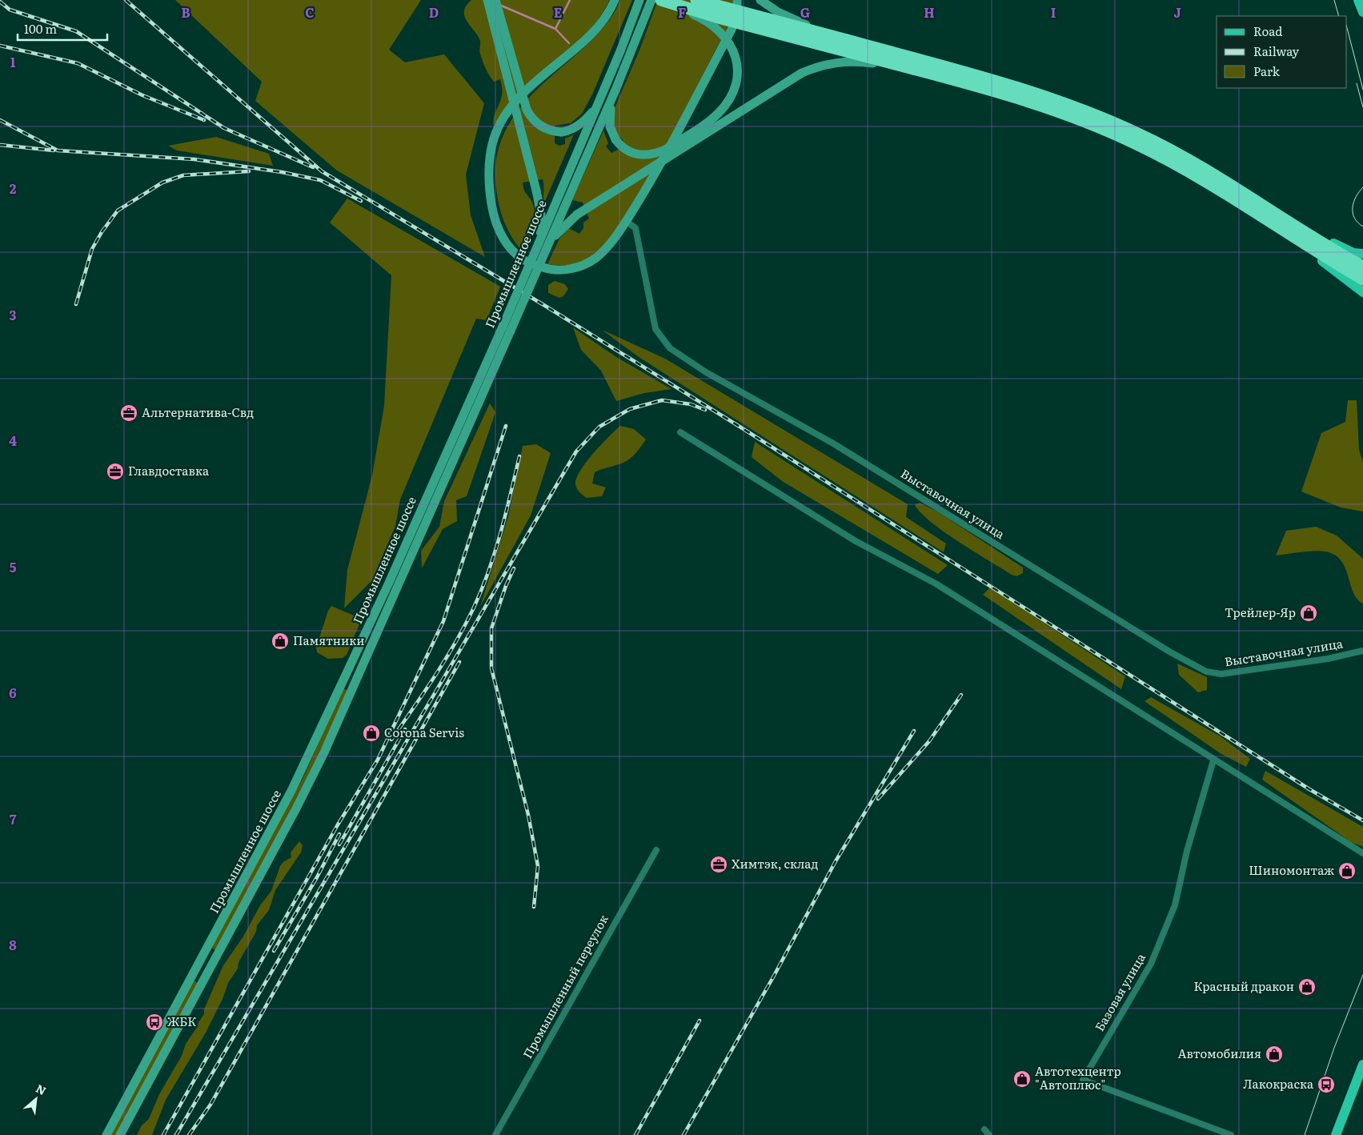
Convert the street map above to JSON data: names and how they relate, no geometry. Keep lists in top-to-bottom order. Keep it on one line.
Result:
{"streets":{"main road":["Промышленное шоссе"],"street":["Выставочная улица","Промышленный переулок","Базовая улица"]},"places":{"office":["Альтернатива-Свд","Главдоставка","Химтэк, склад"],"shop":["Трейлер-Яр","Памятники","Corona Servis","Шиномонтаж","Красный дракон","Автомобилия","Автотехцентр \"Автоплюс\""],"bus stop":["ЖБК","Лакокраска"]},"legend":["Road","Railway","Park"],"scale_bar":"100 m","north":"top right","grid":{"columns":["B","C","D","E","F","G","H","I","J"],"rows":["1","2","3","4","5","6","7","8"]}}
